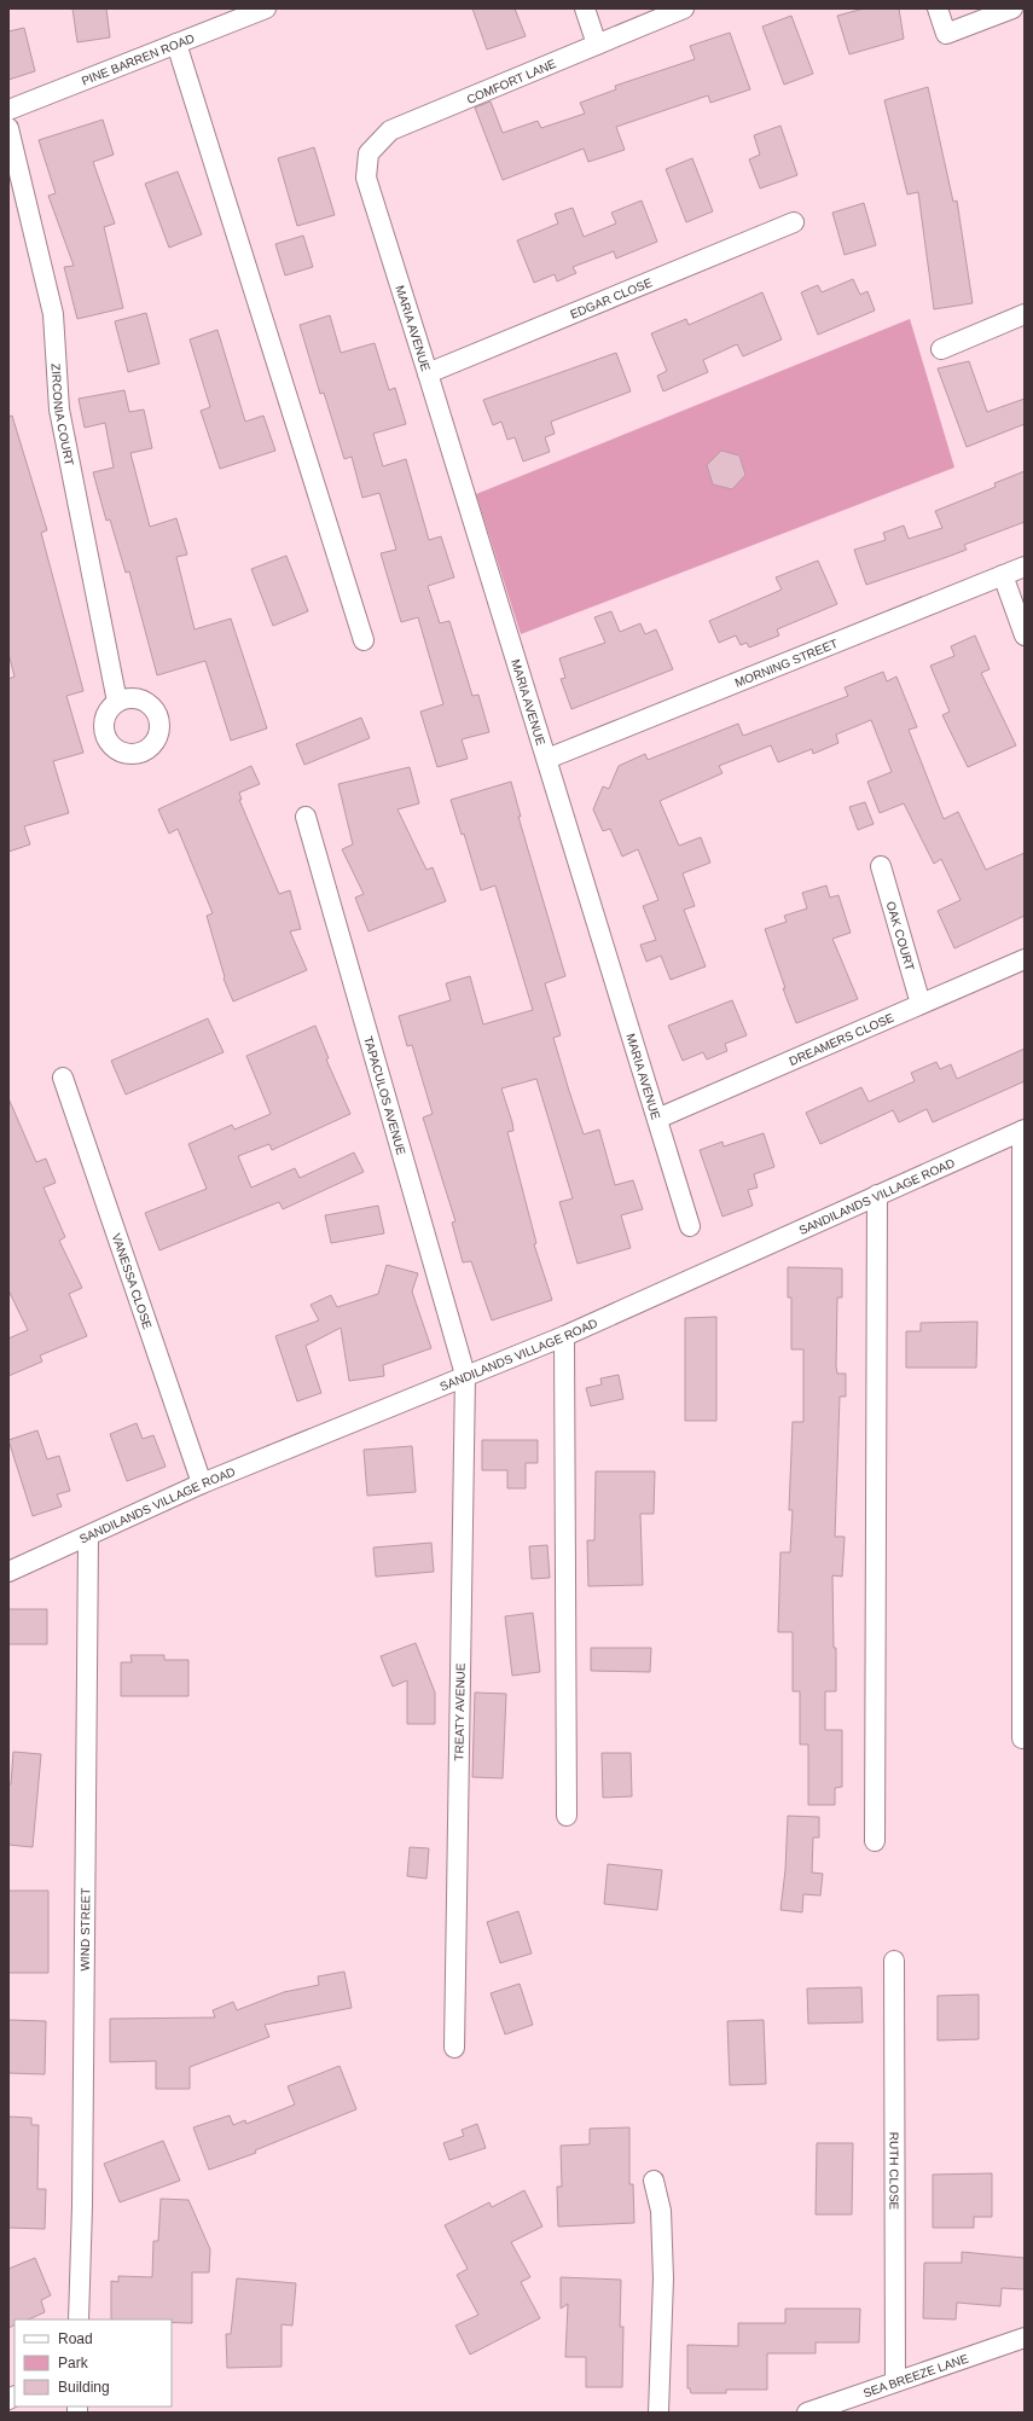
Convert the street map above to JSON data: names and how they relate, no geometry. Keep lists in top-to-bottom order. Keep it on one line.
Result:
{"streets":{"street":["PINE BARREN ROAD","COMFORT LANE","EDGAR CLOSE","MARIA AVENUE","ZIRCONIA COURT","MORNING STREET","OAK COURT","DREAMERS CLOSE","TAPACULOS AVENUE","SANDILANDS VILLAGE ROAD","VANESSA CLOSE","TREATY AVENUE","WIND STREET","RUTH CLOSE","SEA BREEZE LANE"]},"crossings":[["COMFORT LANE","MARIA AVENUE"],["EDGAR CLOSE","MARIA AVENUE"],["MARIA AVENUE","MORNING STREET"],["MARIA AVENUE","DREAMERS CLOSE"],["OAK COURT","DREAMERS CLOSE"],["TAPACULOS AVENUE","SANDILANDS VILLAGE ROAD"],["TAPACULOS AVENUE","TREATY AVENUE"],["SANDILANDS VILLAGE ROAD","VANESSA CLOSE"],["SANDILANDS VILLAGE ROAD","TREATY AVENUE"],["SANDILANDS VILLAGE ROAD","WIND STREET"],["RUTH CLOSE","SEA BREEZE LANE"]],"legend":["Road","Park","Building"]}
